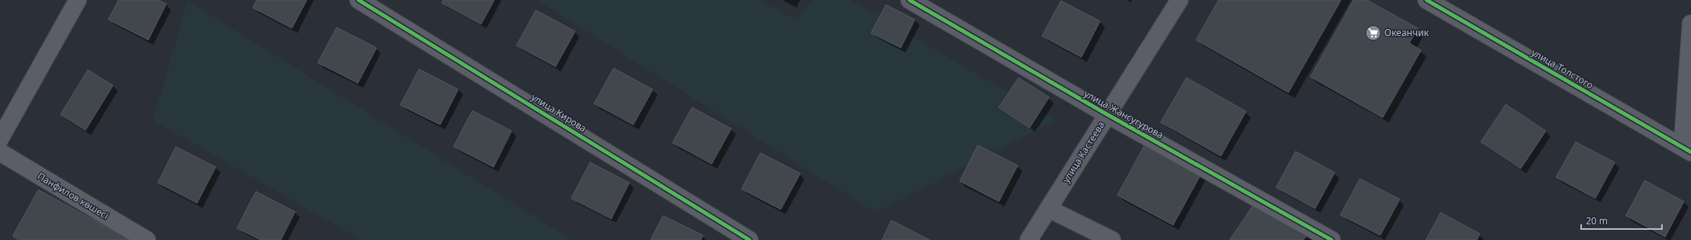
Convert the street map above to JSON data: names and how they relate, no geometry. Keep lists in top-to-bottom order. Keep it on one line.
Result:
{"streets":{"street":["улица Толстого","улица Кирова","улица Жансугурова","улица Кастеева","Панфилов көшесі"]},"crossings":[["улица Жансугурова","улица Кастеева"]],"places":{"supermarket":["Океанчик"]},"scale_bar":"20 m"}
